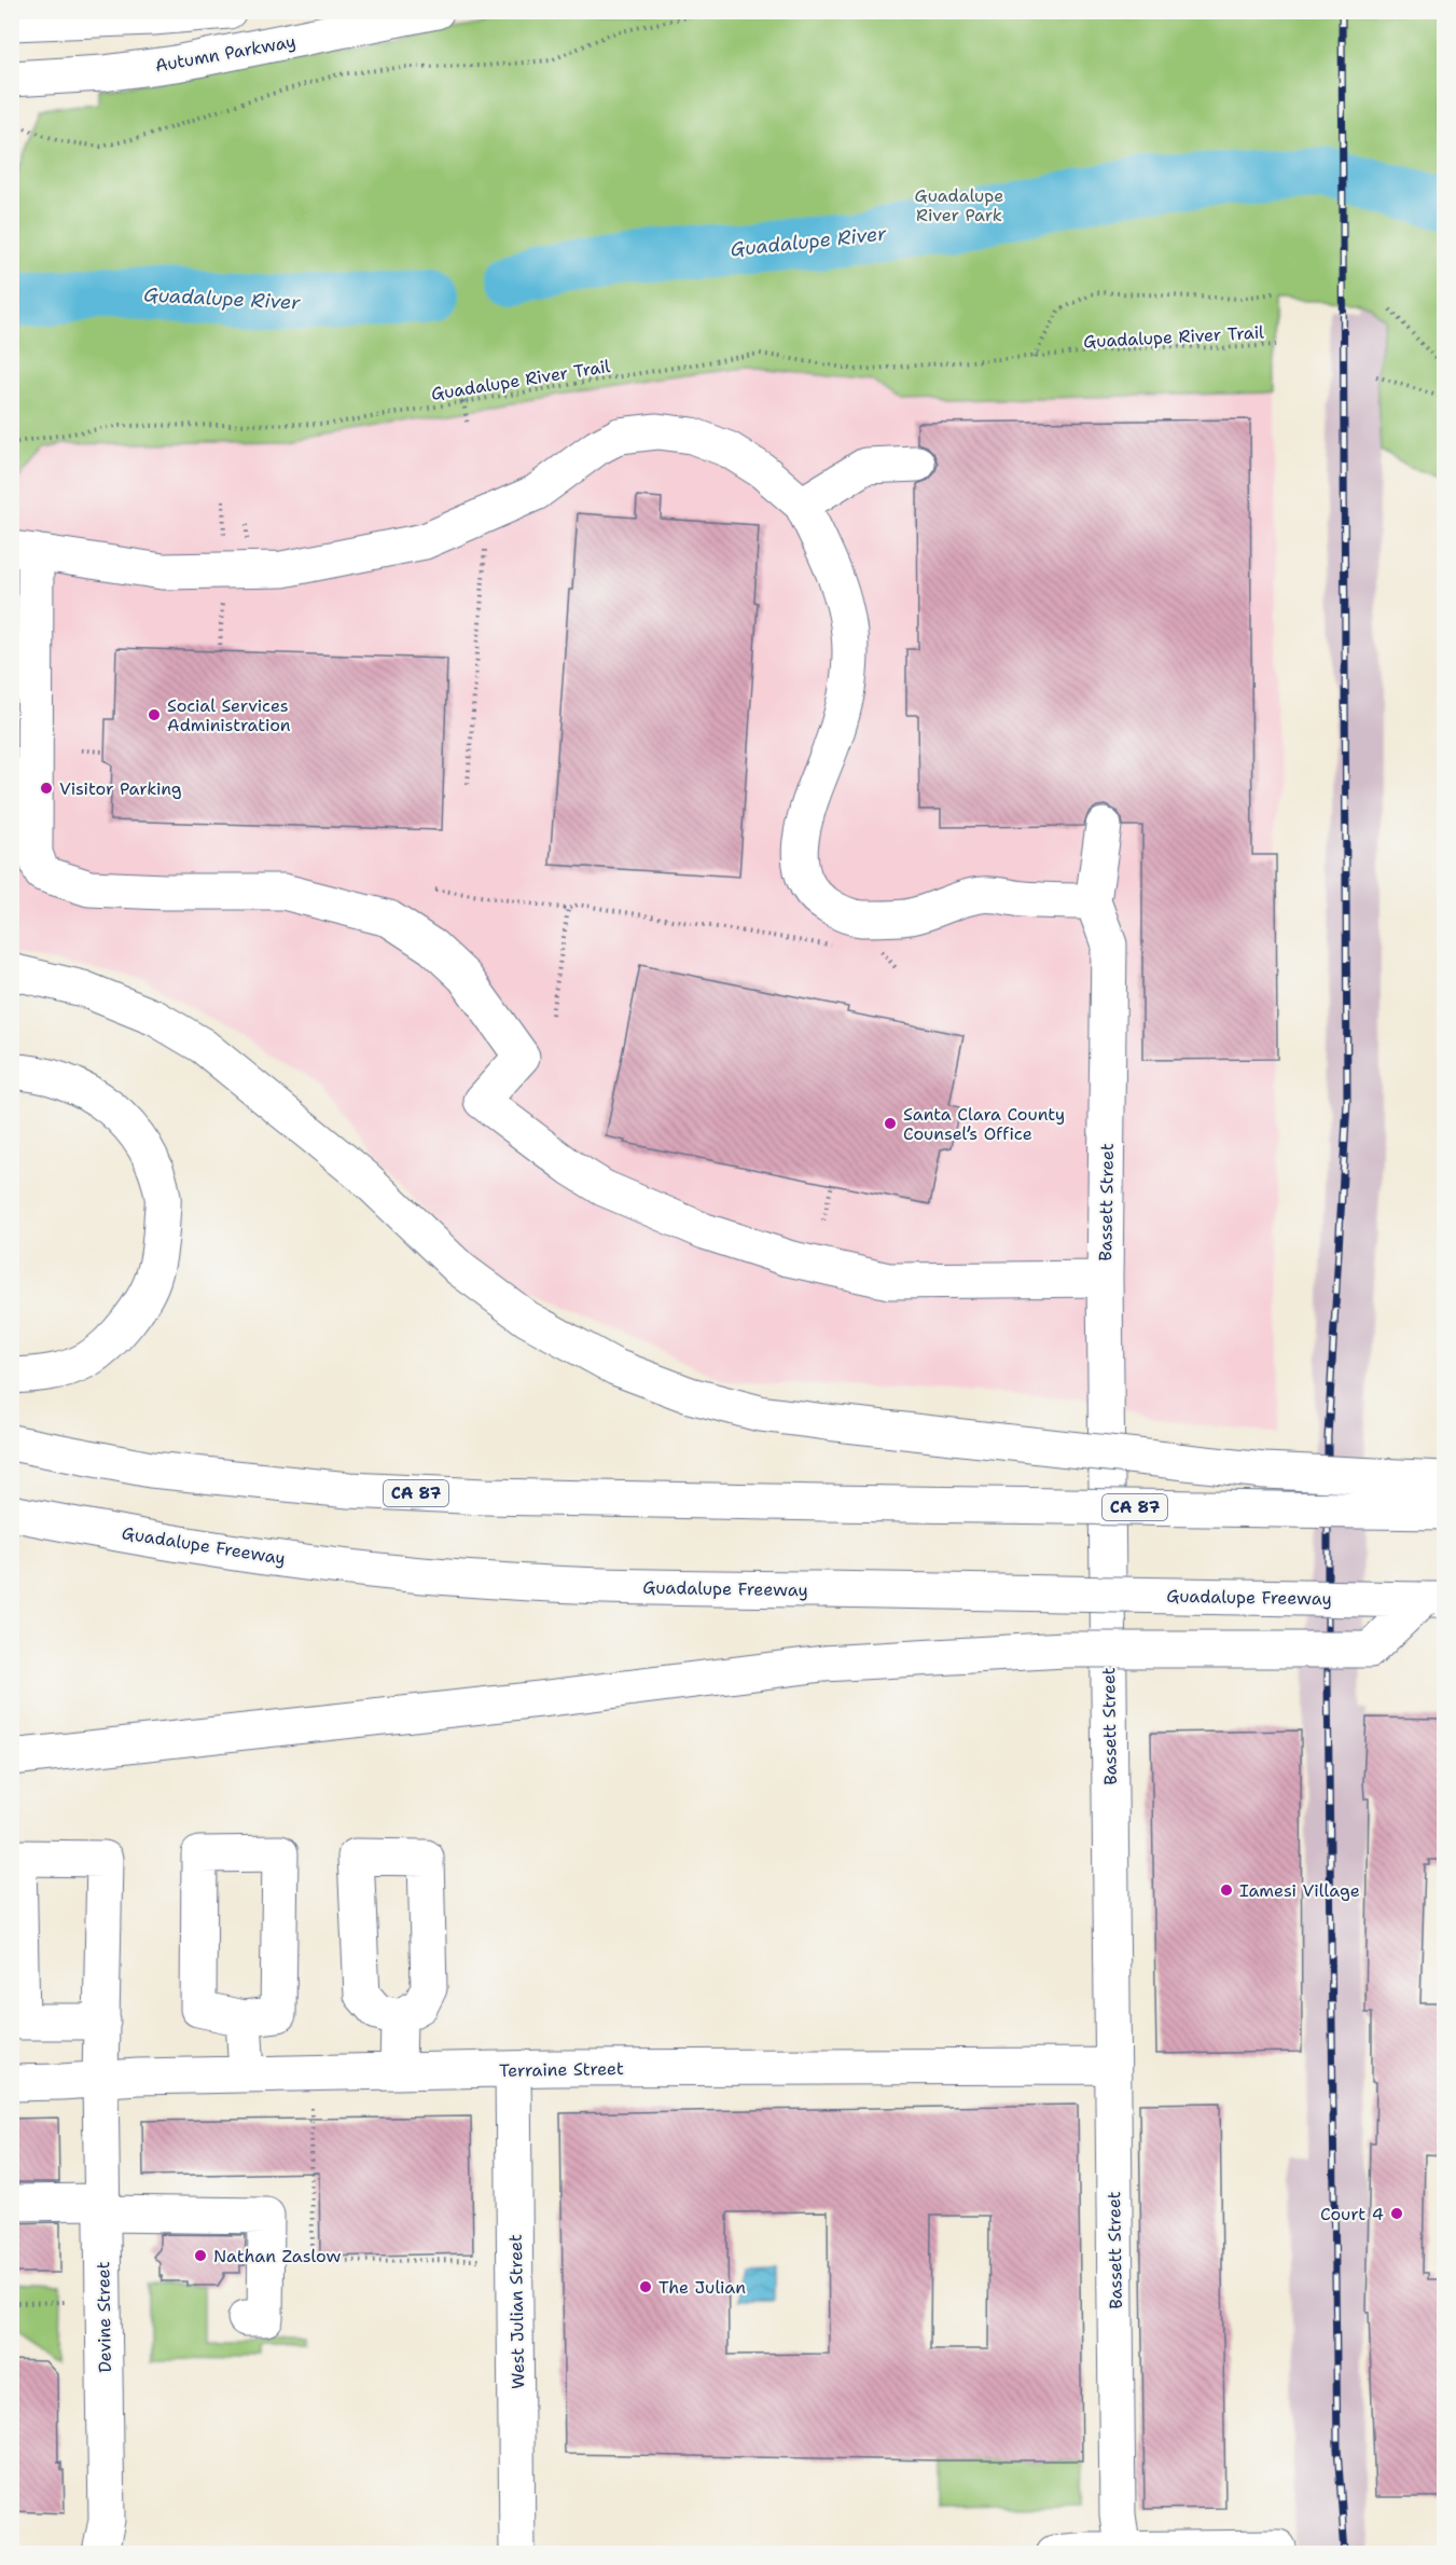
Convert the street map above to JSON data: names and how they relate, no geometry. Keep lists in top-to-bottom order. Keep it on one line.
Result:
{"streets":{"main road":["Autumn Parkway","Bassett Street","CA 87","Guadalupe Freeway","Terraine Street","West Julian Street","Devine Street"],"path":["Guadalupe River Trail"]},"crossings":[["Bassett Street","Terraine Street"],["Terraine Street","West Julian Street"],["Terraine Street","Devine Street"]],"water":["Guadalupe River"],"parks":["Guadalupe River Park"],"places":["Social Services Administration","Visitor Parking","Santa Clara County Counsel’s Office","Iamesi Village","Court 4","Nathan Zaslow","The Julian"]}
